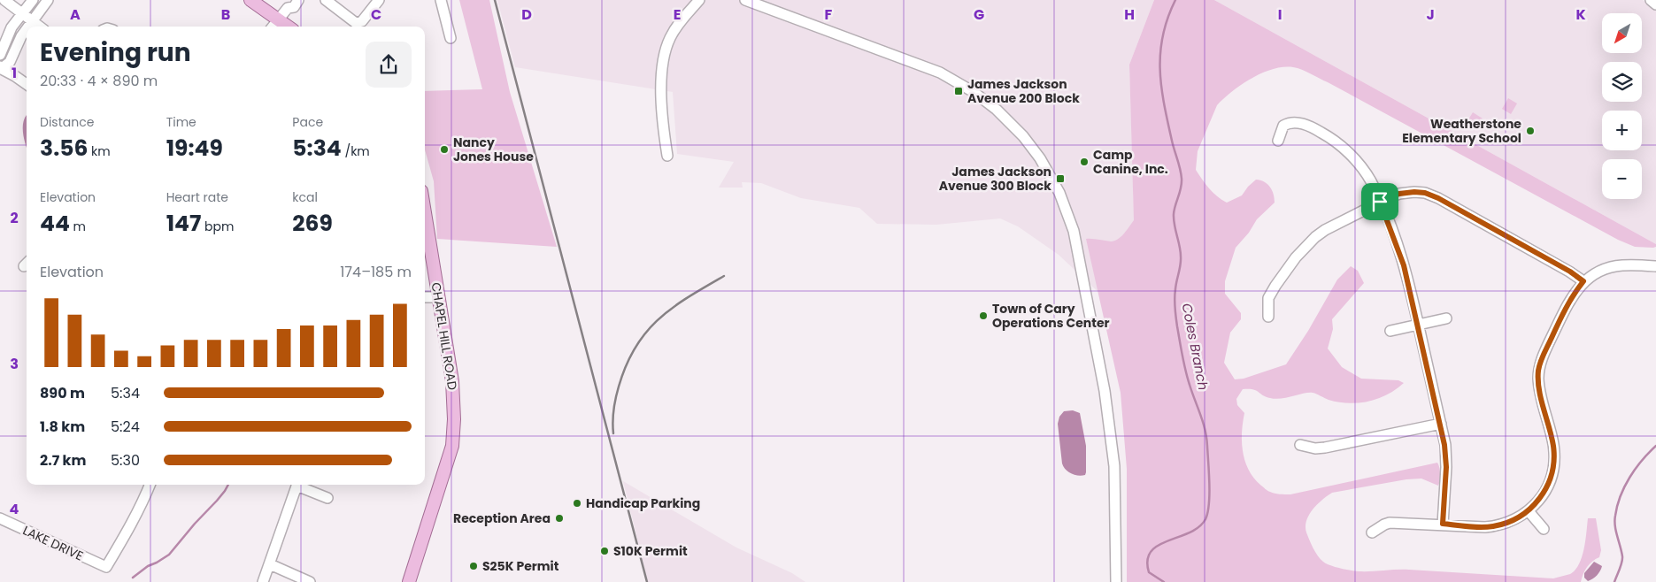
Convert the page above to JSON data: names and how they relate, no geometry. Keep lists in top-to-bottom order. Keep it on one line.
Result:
{"streets":{"main road":["CHAPEL HILL ROAD"],"street":["LAKE DRIVE"]},"water":["Coles Branch"],"places":{"transit":["James Jackson Avenue 200 Block","James Jackson Avenue 300 Block"],"other":["Weatherstone Elementary School","Nancy Jones House","Camp Canine, Inc.","Town of Cary Operations Center","Handicap Parking","Reception Area","S10K Permit","S25K Permit"]},"north":"bottom left","page":{"map_buttons":["+","−"],"heading":["Evening run","20:33 · 4 × 890 m"],"stats":[["Distance","3.56 km"],["Time","19:49"],["Pace","5:34 /km"],["Elevation","44 m"],["Heart rate","147 bpm"],["kcal","269"]],"chart":["Elevation","174–185 m"],"list":[{"name":"890 m","note":"5:34"},{"name":"1.8 km","note":"5:24"},{"name":"2.7 km","note":"5:30"}]},"grid":{"columns":["A","B","C","D","E","F","G","H","I","J","K"],"rows":["1","2","3","4"]}}
